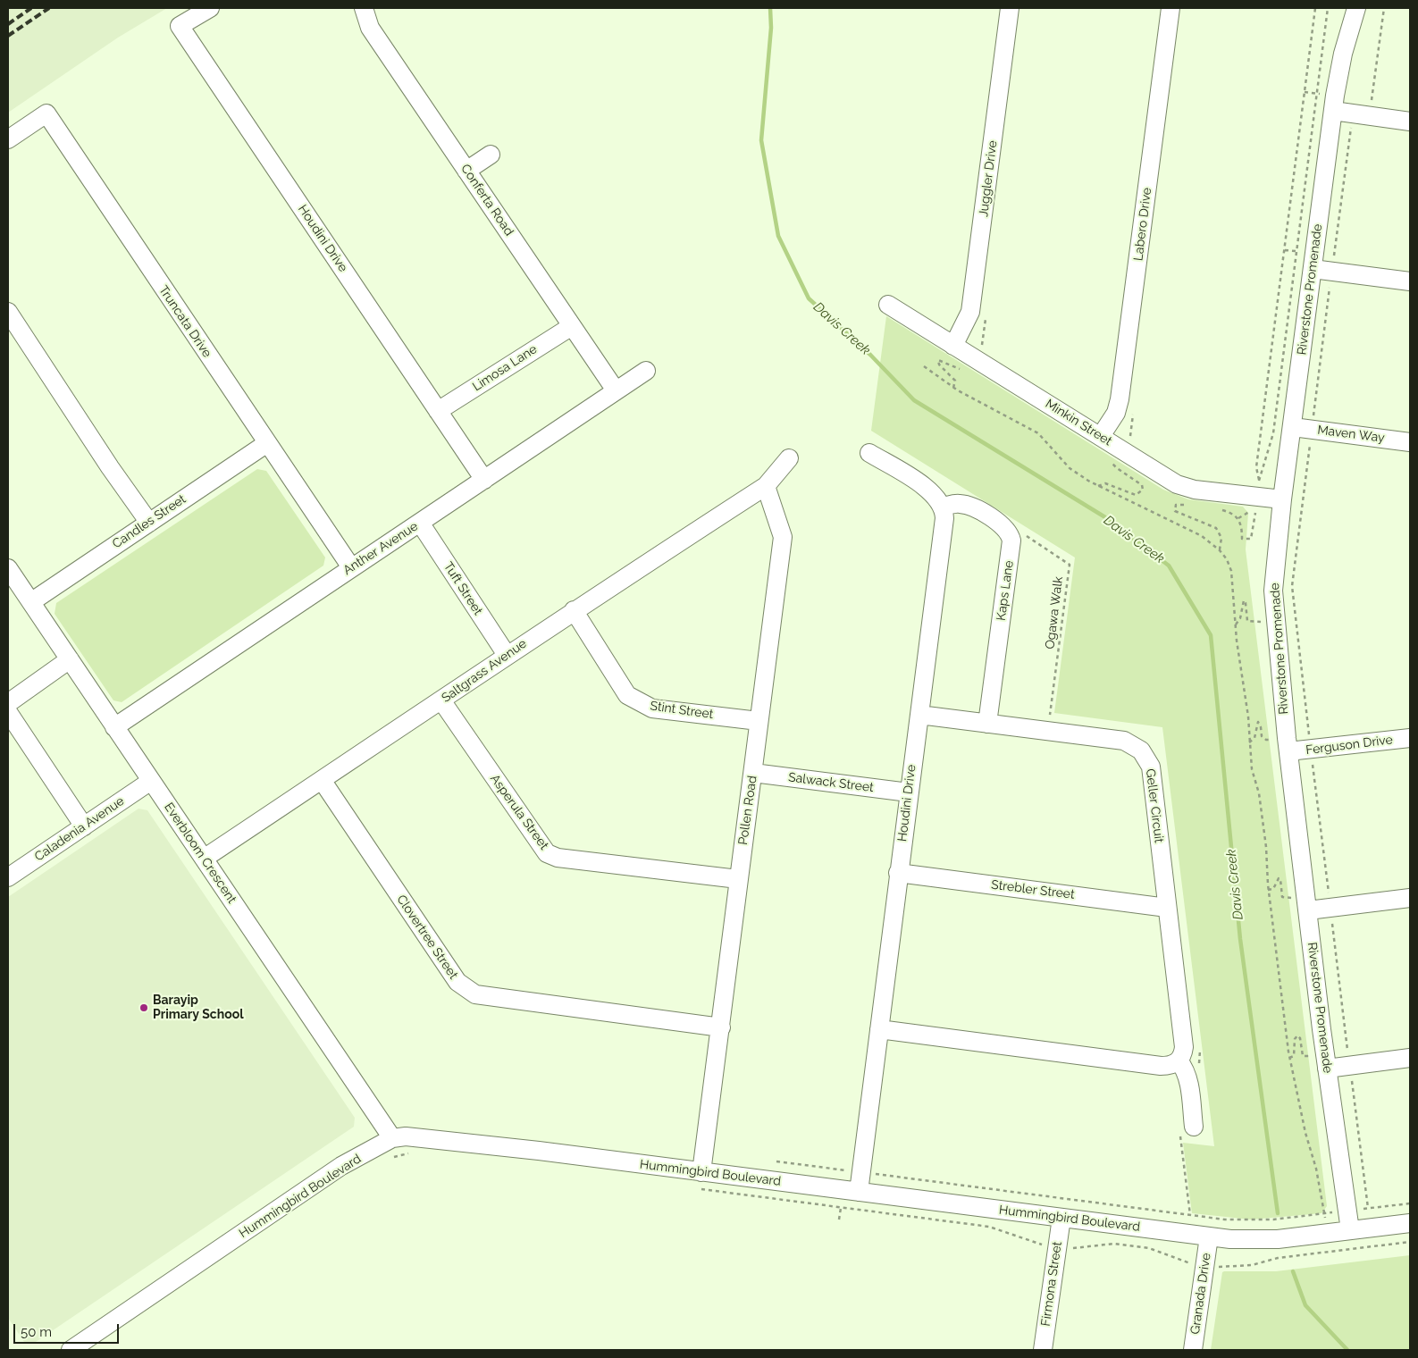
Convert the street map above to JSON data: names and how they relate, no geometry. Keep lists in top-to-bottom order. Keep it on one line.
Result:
{"streets":{"street":["Juggler Drive","Conferta Road","Labero Drive","Houdini Drive","Riverstone Promenade","Truncata Drive","Limosa Lane","Minkin Street","Maven Way","Candles Street","Anther Avenue","Tuft Street","Kaps Lane","Saltgrass Avenue","Stint Street","Ferguson Drive","Salwack Street","Geller Circuit","Pollen Road","Asperula Street","Caladenia Avenue","Everbloom Crescent","Strebler Street","Clovertree Street","Hummingbird Boulevard","Firmona Street","Granada Drive"],"path":["Ogawa Walk"]},"crossings":[["Juggler Drive","Minkin Street"],["Conferta Road","Limosa Lane"],["Conferta Road","Anther Avenue"],["Labero Drive","Minkin Street"],["Houdini Drive","Limosa Lane"],["Houdini Drive","Anther Avenue"],["Houdini Drive","Salwack Street"],["Houdini Drive","Geller Circuit"],["Houdini Drive","Strebler Street"],["Houdini Drive","Hummingbird Boulevard"],["Riverstone Promenade","Minkin Street"],["Riverstone Promenade","Maven Way"],["Riverstone Promenade","Ferguson Drive"],["Riverstone Promenade","Hummingbird Boulevard"],["Truncata Drive","Candles Street"],["Truncata Drive","Anther Avenue"],["Candles Street","Everbloom Crescent"],["Anther Avenue","Tuft Street"],["Anther Avenue","Everbloom Crescent"],["Tuft Street","Saltgrass Avenue"],["Kaps Lane","Ogawa Walk"],["Kaps Lane","Geller Circuit"],["Ogawa Walk","Geller Circuit"],["Saltgrass Avenue","Stint Street"],["Saltgrass Avenue","Pollen Road"],["Saltgrass Avenue","Asperula Street"],["Saltgrass Avenue","Everbloom Crescent"],["Saltgrass Avenue","Clovertree Street"],["Stint Street","Pollen Road"],["Salwack Street","Pollen Road"],["Geller Circuit","Strebler Street"],["Pollen Road","Asperula Street"],["Pollen Road","Clovertree Street"],["Pollen Road","Hummingbird Boulevard"],["Caladenia Avenue","Everbloom Crescent"],["Everbloom Crescent","Hummingbird Boulevard"],["Hummingbird Boulevard","Firmona Street"],["Hummingbird Boulevard","Granada Drive"]],"water":["Davis Creek"],"places":["Barayip Primary School"],"scale_bar":"50 m"}
